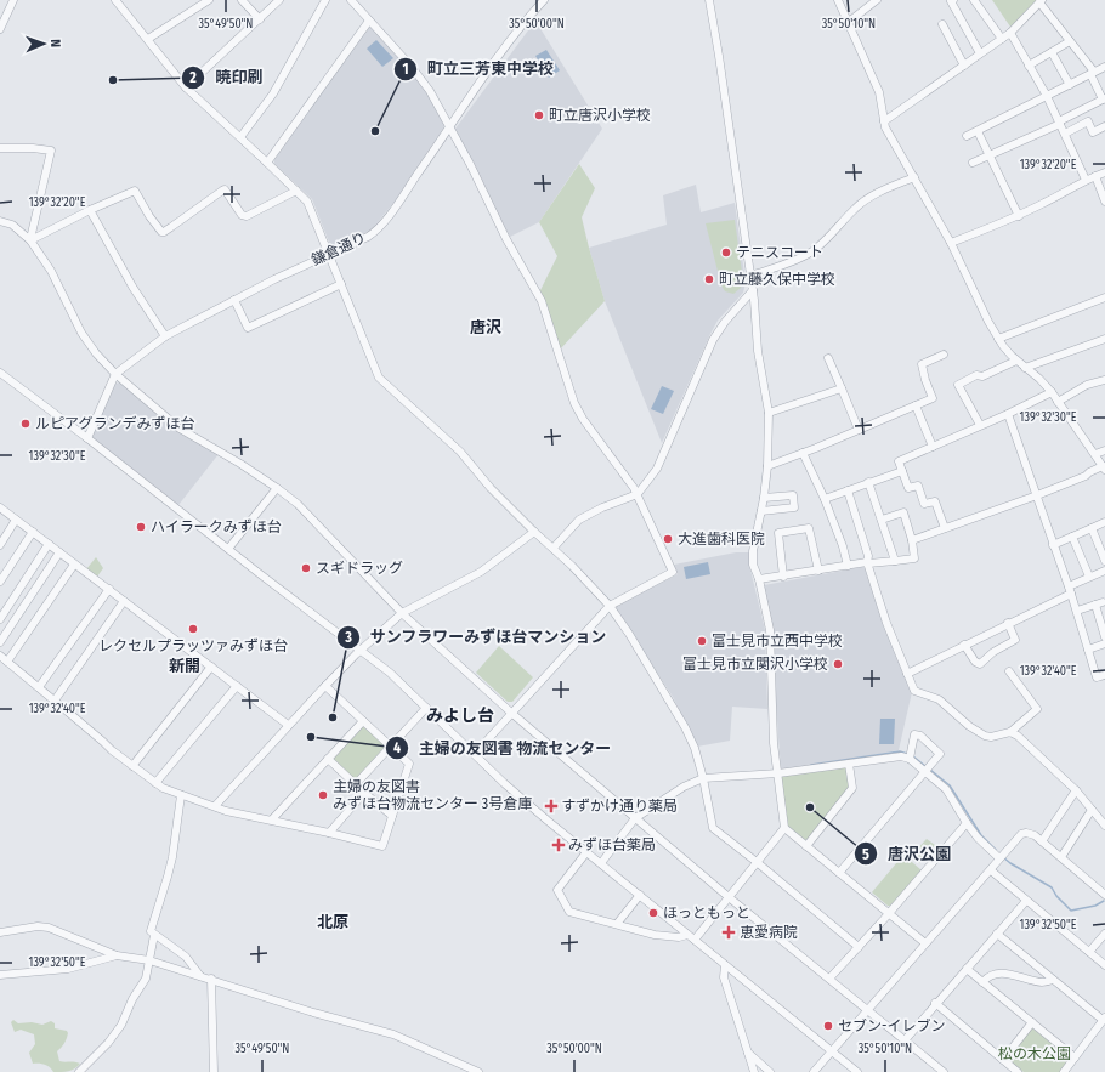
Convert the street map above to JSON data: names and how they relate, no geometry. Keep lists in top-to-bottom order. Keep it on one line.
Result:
{"streets":{"street":["鎌倉通り"]},"districts":["唐沢","新開","みよし台","北原"],"parks":["松の木公園"],"places":{"other":["暁印刷","町立唐沢小学校","町立三芳東中学校","テニスコート","町立藤久保中学校","ルピアグランデみずほ台","ハイラークみずほ台","大進歯科医院","スギドラッグ","レクセルプラッツァみずほ台","富士見市立西中学校","富士見市立関沢小学校","サンフラワーみずほ台マンション","主婦の友図書 物流センター","主婦の友図書 みずほ台物流センター 3号倉庫","唐沢公園","ほっともっと","セブン-イレブン"],"health":["すずかけ通り薬局","みずほ台薬局","恵愛病院"]},"north":"right","coordinates":["35°49'50\"N","35°50'00\"N","35°50'10\"N","139°32'20\"E","139°32'30\"E","139°32'40\"E","139°32'50\"E"]}
